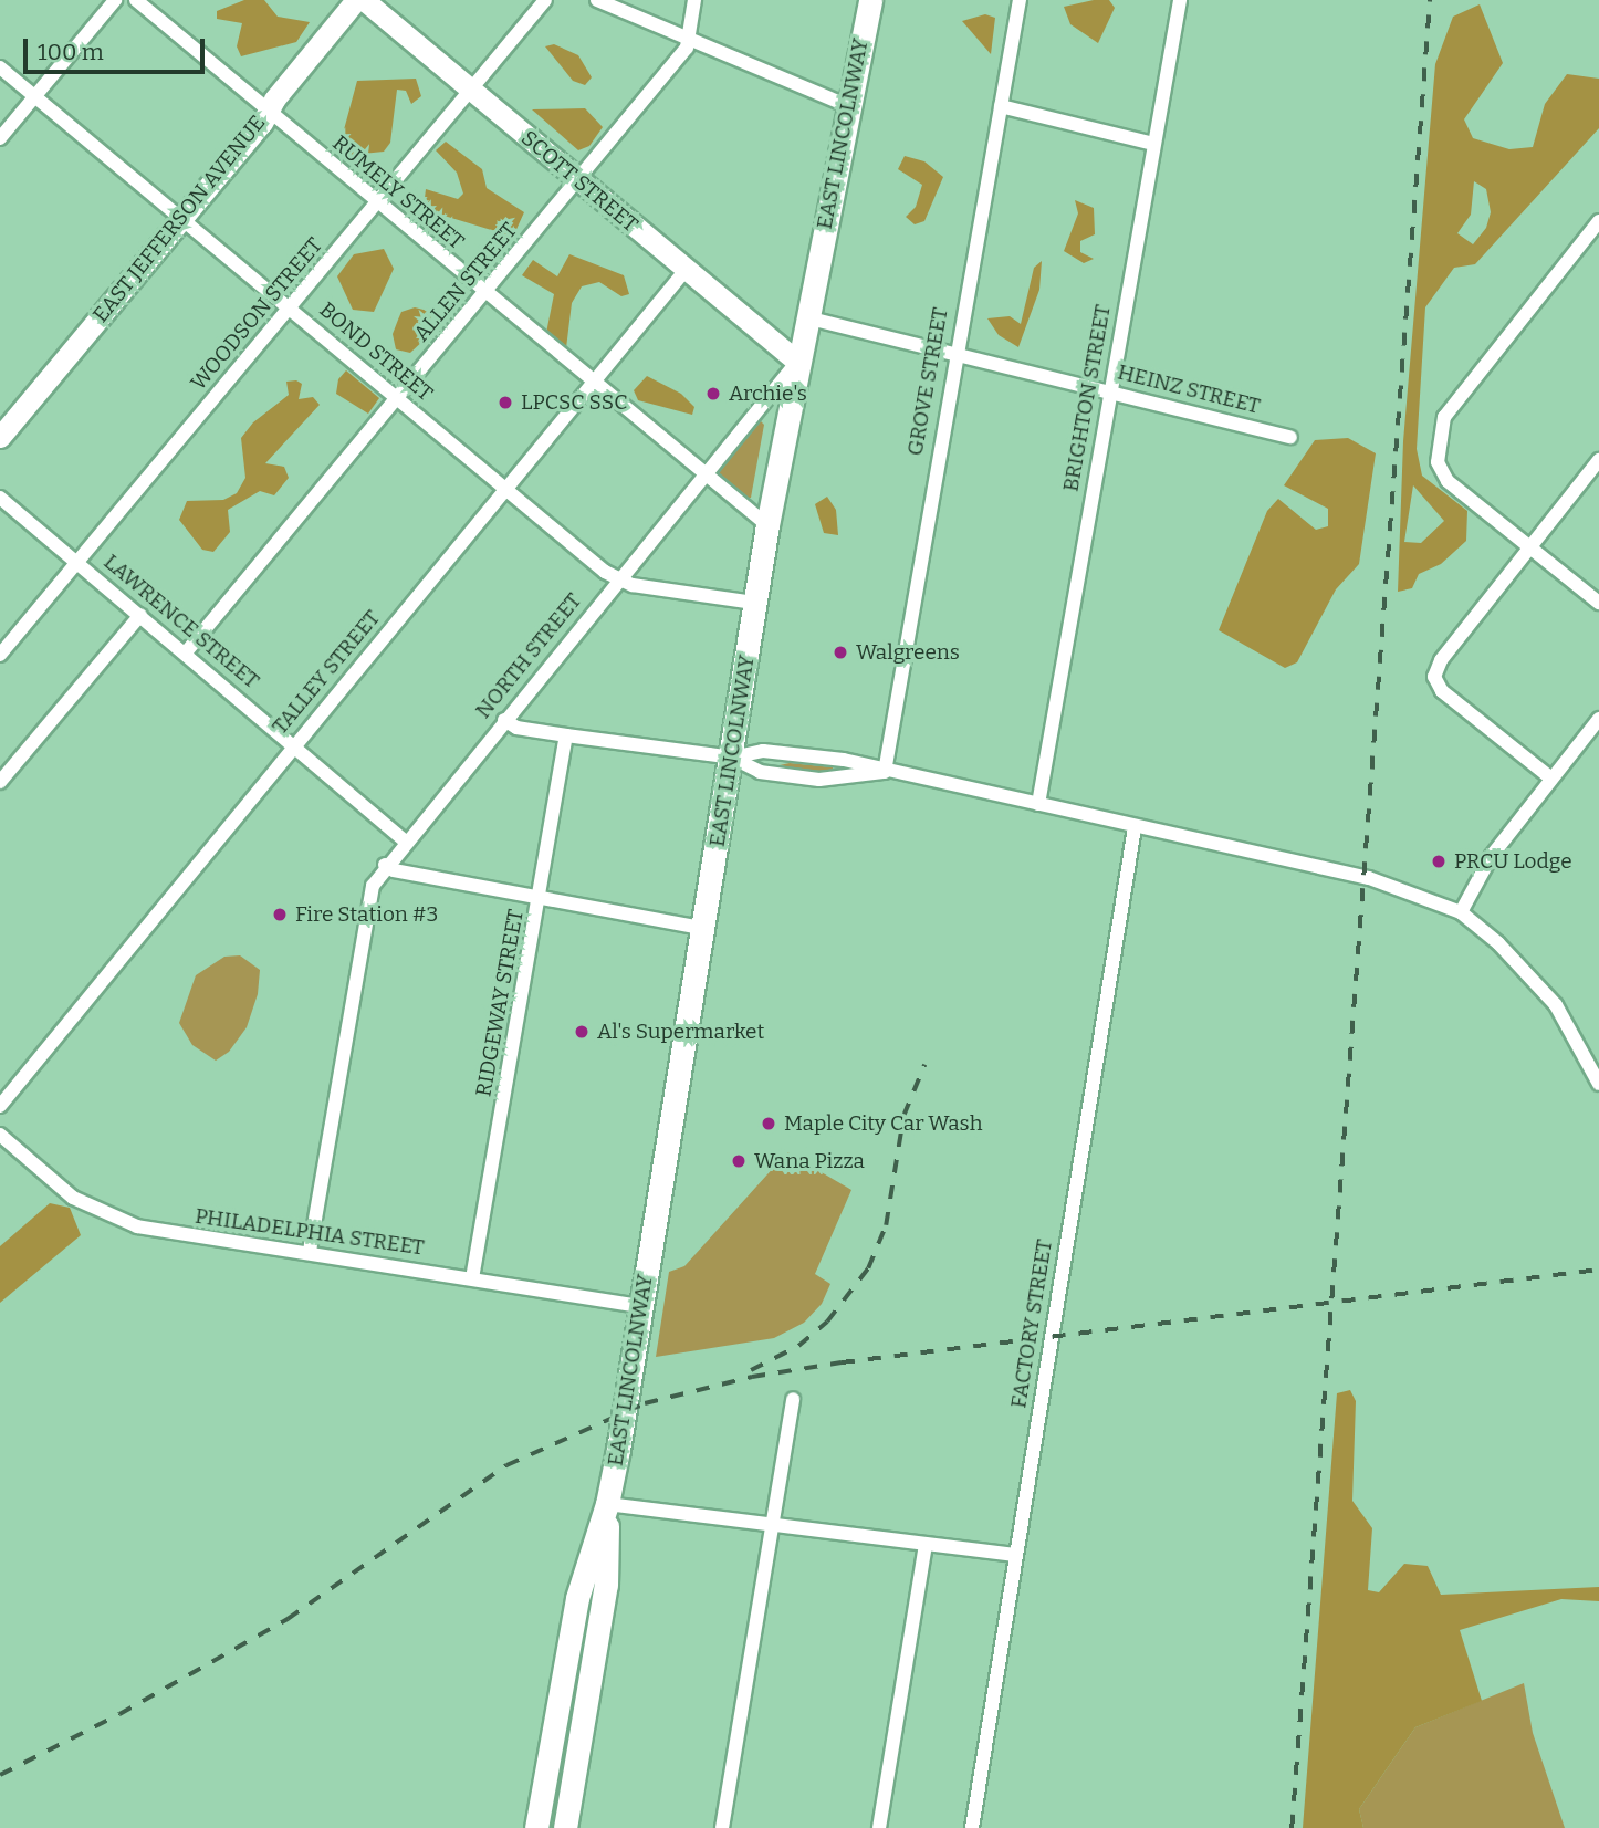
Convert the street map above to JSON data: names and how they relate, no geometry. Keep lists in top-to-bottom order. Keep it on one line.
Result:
{"streets":{"main road":["EAST LINCOLNWAY"],"street":["SCOTT STREET","RUMELY STREET","EAST JEFFERSON AVENUE","ALLEN STREET","WOODSON STREET","BOND STREET","GROVE STREET","HEINZ STREET","BRIGHTON STREET","LAWRENCE STREET","NORTH STREET","TALLEY STREET","RIDGEWAY STREET","PHILADELPHIA STREET","FACTORY STREET"]},"crossings":[["EAST LINCOLNWAY","SCOTT STREET"],["EAST LINCOLNWAY","BOND STREET"],["EAST LINCOLNWAY","HEINZ STREET"],["EAST LINCOLNWAY","NORTH STREET"],["EAST LINCOLNWAY","PHILADELPHIA STREET"],["SCOTT STREET","ALLEN STREET"],["SCOTT STREET","WOODSON STREET"],["SCOTT STREET","NORTH STREET"],["SCOTT STREET","TALLEY STREET"],["RUMELY STREET","EAST JEFFERSON AVENUE"],["RUMELY STREET","ALLEN STREET"],["RUMELY STREET","WOODSON STREET"],["RUMELY STREET","NORTH STREET"],["RUMELY STREET","TALLEY STREET"],["EAST JEFFERSON AVENUE","BOND STREET"],["ALLEN STREET","BOND STREET"],["ALLEN STREET","LAWRENCE STREET"],["WOODSON STREET","BOND STREET"],["WOODSON STREET","LAWRENCE STREET"],["BOND STREET","NORTH STREET"],["BOND STREET","TALLEY STREET"],["GROVE STREET","HEINZ STREET"],["HEINZ STREET","BRIGHTON STREET"],["LAWRENCE STREET","NORTH STREET"],["LAWRENCE STREET","TALLEY STREET"],["NORTH STREET","PHILADELPHIA STREET"],["RIDGEWAY STREET","PHILADELPHIA STREET"]],"places":["Archie's","LPCSC SSC","Walgreens","PRCU Lodge","Fire Station #3","Al's Supermarket","Maple City Car Wash","Wana Pizza"],"scale_bar":"100 m"}
